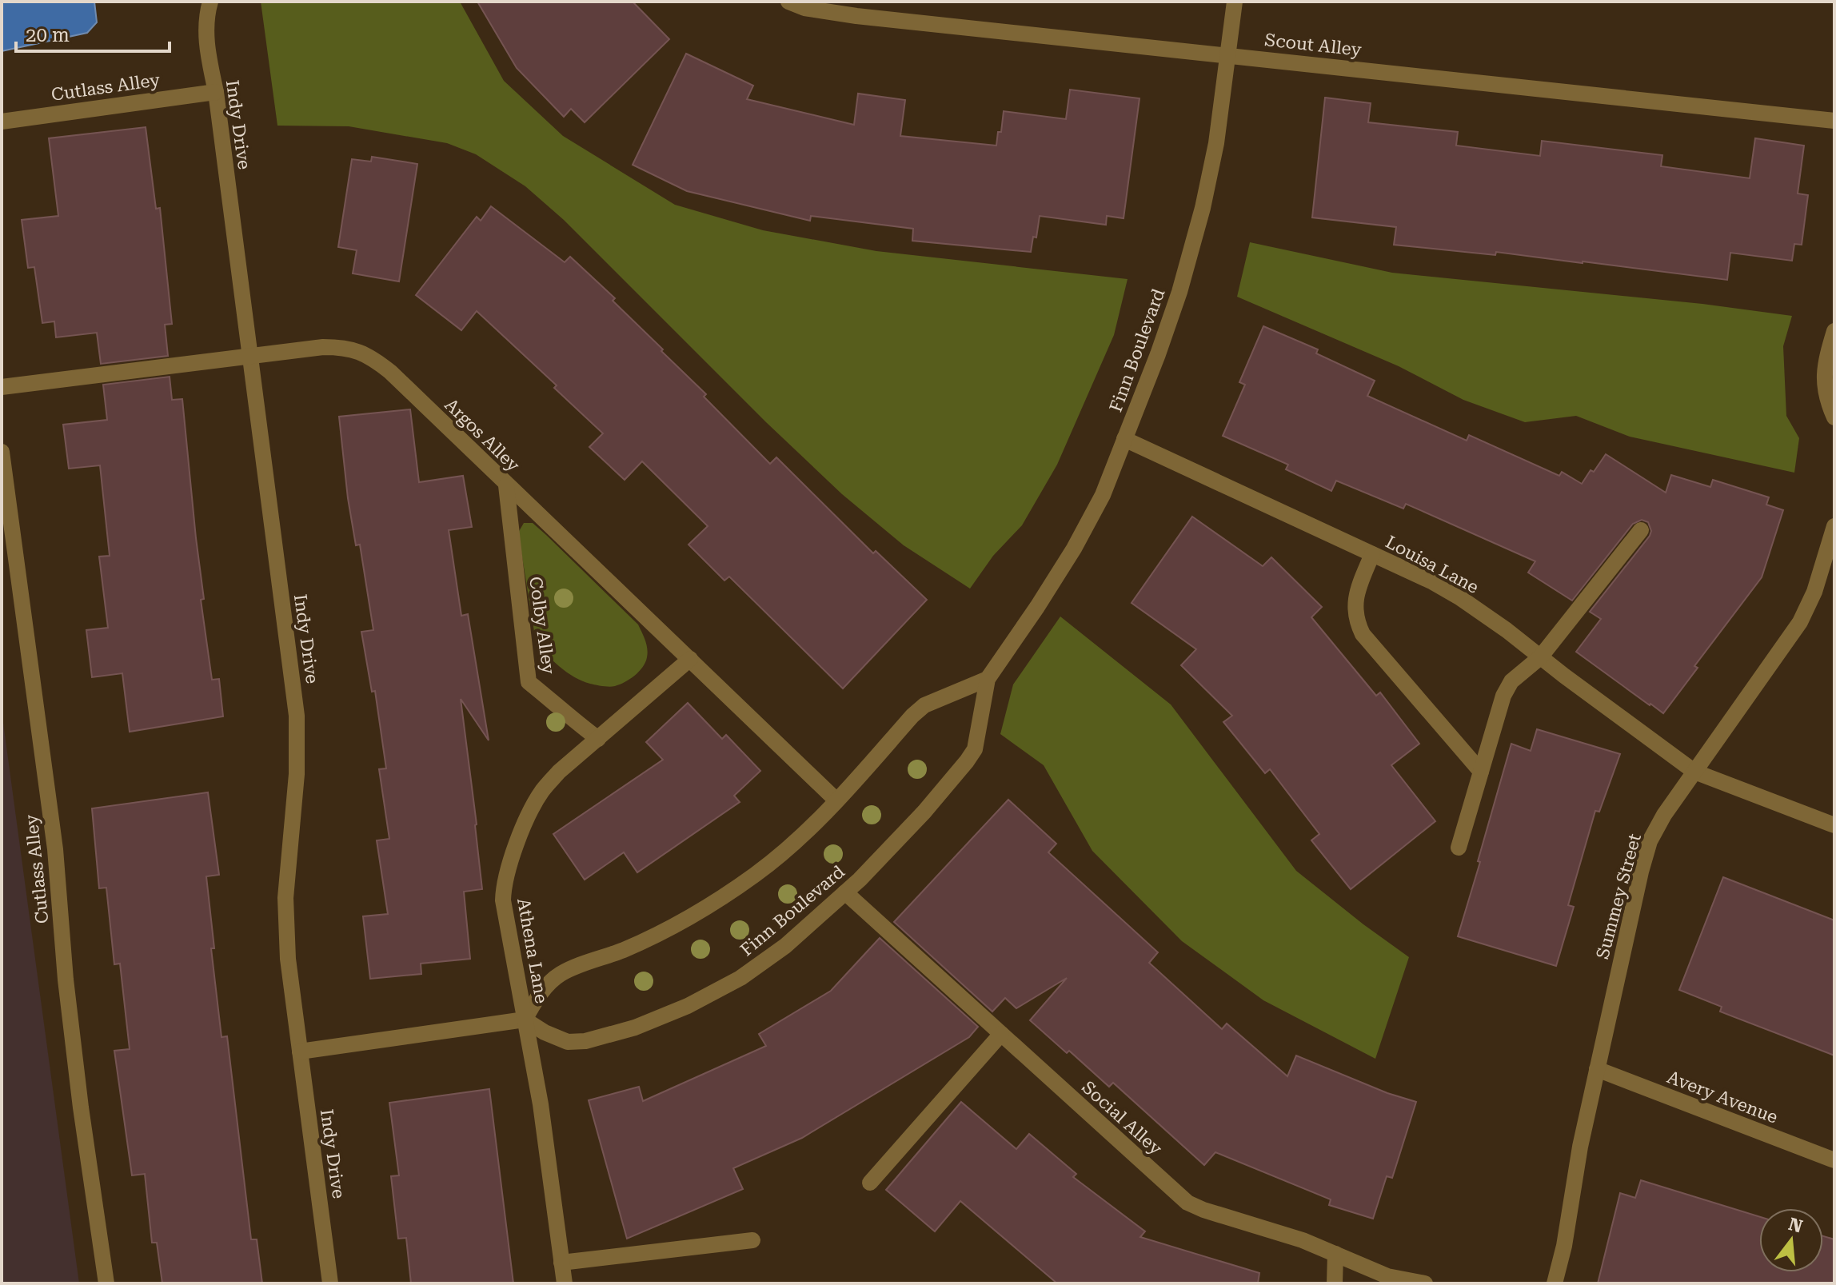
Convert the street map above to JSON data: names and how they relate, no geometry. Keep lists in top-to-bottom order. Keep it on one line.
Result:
{"streets":{"street":["Scout Alley","Cutlass Alley","Indy Drive","Finn Boulevard","Argos Alley","Louisa Lane","Colby Alley","Summey Street","Athena Lane","Avery Avenue","Social Alley"]},"crossings":[["Scout Alley","Finn Boulevard"],["Cutlass Alley","Indy Drive"],["Indy Drive","Argos Alley"],["Finn Boulevard","Louisa Lane"],["Finn Boulevard","Athena Lane"],["Finn Boulevard","Social Alley"],["Argos Alley","Colby Alley"],["Argos Alley","Athena Lane"],["Louisa Lane","Summey Street"],["Colby Alley","Athena Lane"],["Summey Street","Avery Avenue"]],"scale_bar":"20 m","north":"top"}
